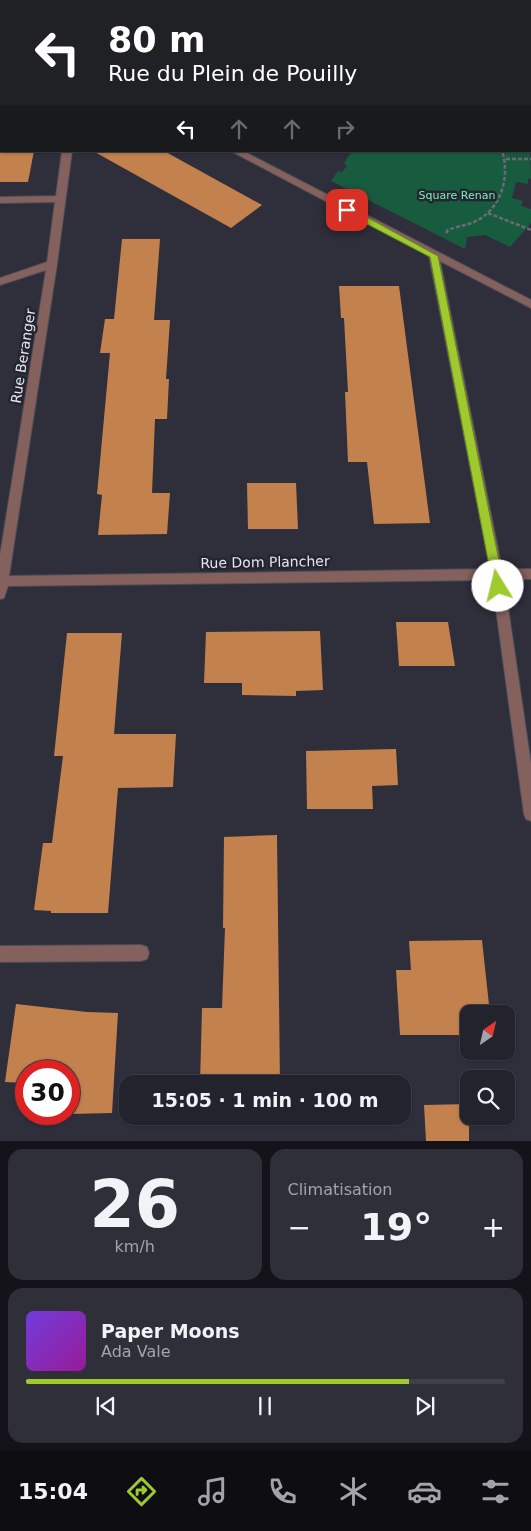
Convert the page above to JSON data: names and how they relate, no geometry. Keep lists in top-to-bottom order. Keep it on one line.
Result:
{"streets":{"street":["Rue Beranger","Rue Dom Plancher"]},"crossings":[["Rue Beranger","Rue Dom Plancher"]],"parks":["Square Renan"],"north":"top right","page":{"turn":["80 m","Rue du Plein de Pouilly"],"limit":"30","trip":"15:05 · 1 min · 100 m","tile":[["26","km/h"],"Climatisation"],"heat":["−","19°","+"],"song":["Paper Moons","Ada Vale"],"tabs":"15:04"}}
